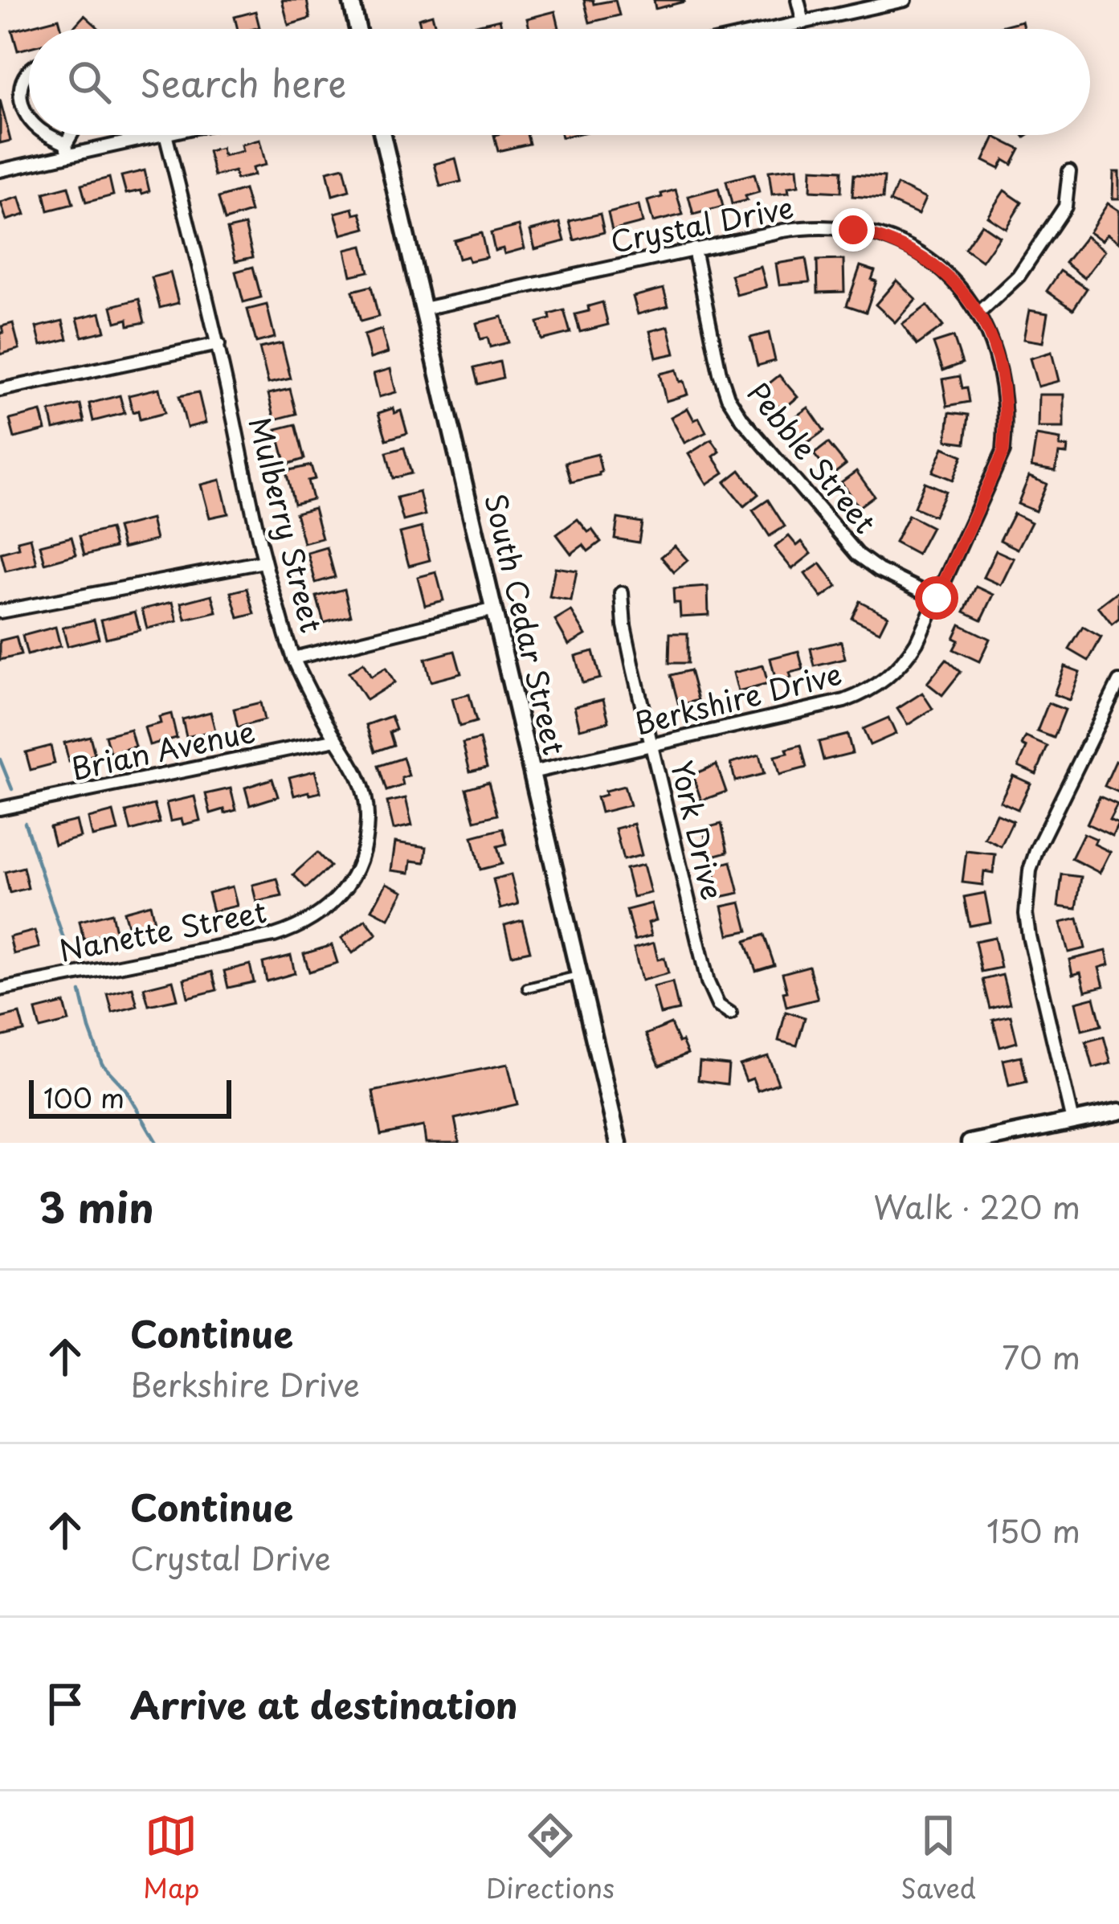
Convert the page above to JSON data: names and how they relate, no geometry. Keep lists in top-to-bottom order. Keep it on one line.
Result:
{"streets":{"main road":["South Cedar Street"],"street":["Crystal Drive","Pebble Street","Mulberry Street","Berkshire Drive","Brian Avenue","York Drive","Nanette Street"]},"crossings":[["Crystal Drive","Pebble Street"],["Crystal Drive","South Cedar Street"],["Crystal Drive","Berkshire Drive"],["Pebble Street","Berkshire Drive"],["Mulberry Street","Brian Avenue"],["Mulberry Street","Nanette Street"],["South Cedar Street","Berkshire Drive"],["Berkshire Drive","York Drive"]],"scale_bar":"100 m","page":{"search":"Search here","scale":"100 m","heading":["3 min","Walk · 220 m"],"list":[["Continue","Berkshire Drive","70 m"],["Continue","Crystal Drive","150 m"],"Arrive at destination"],"nav":["Map","Directions","Saved"]}}
